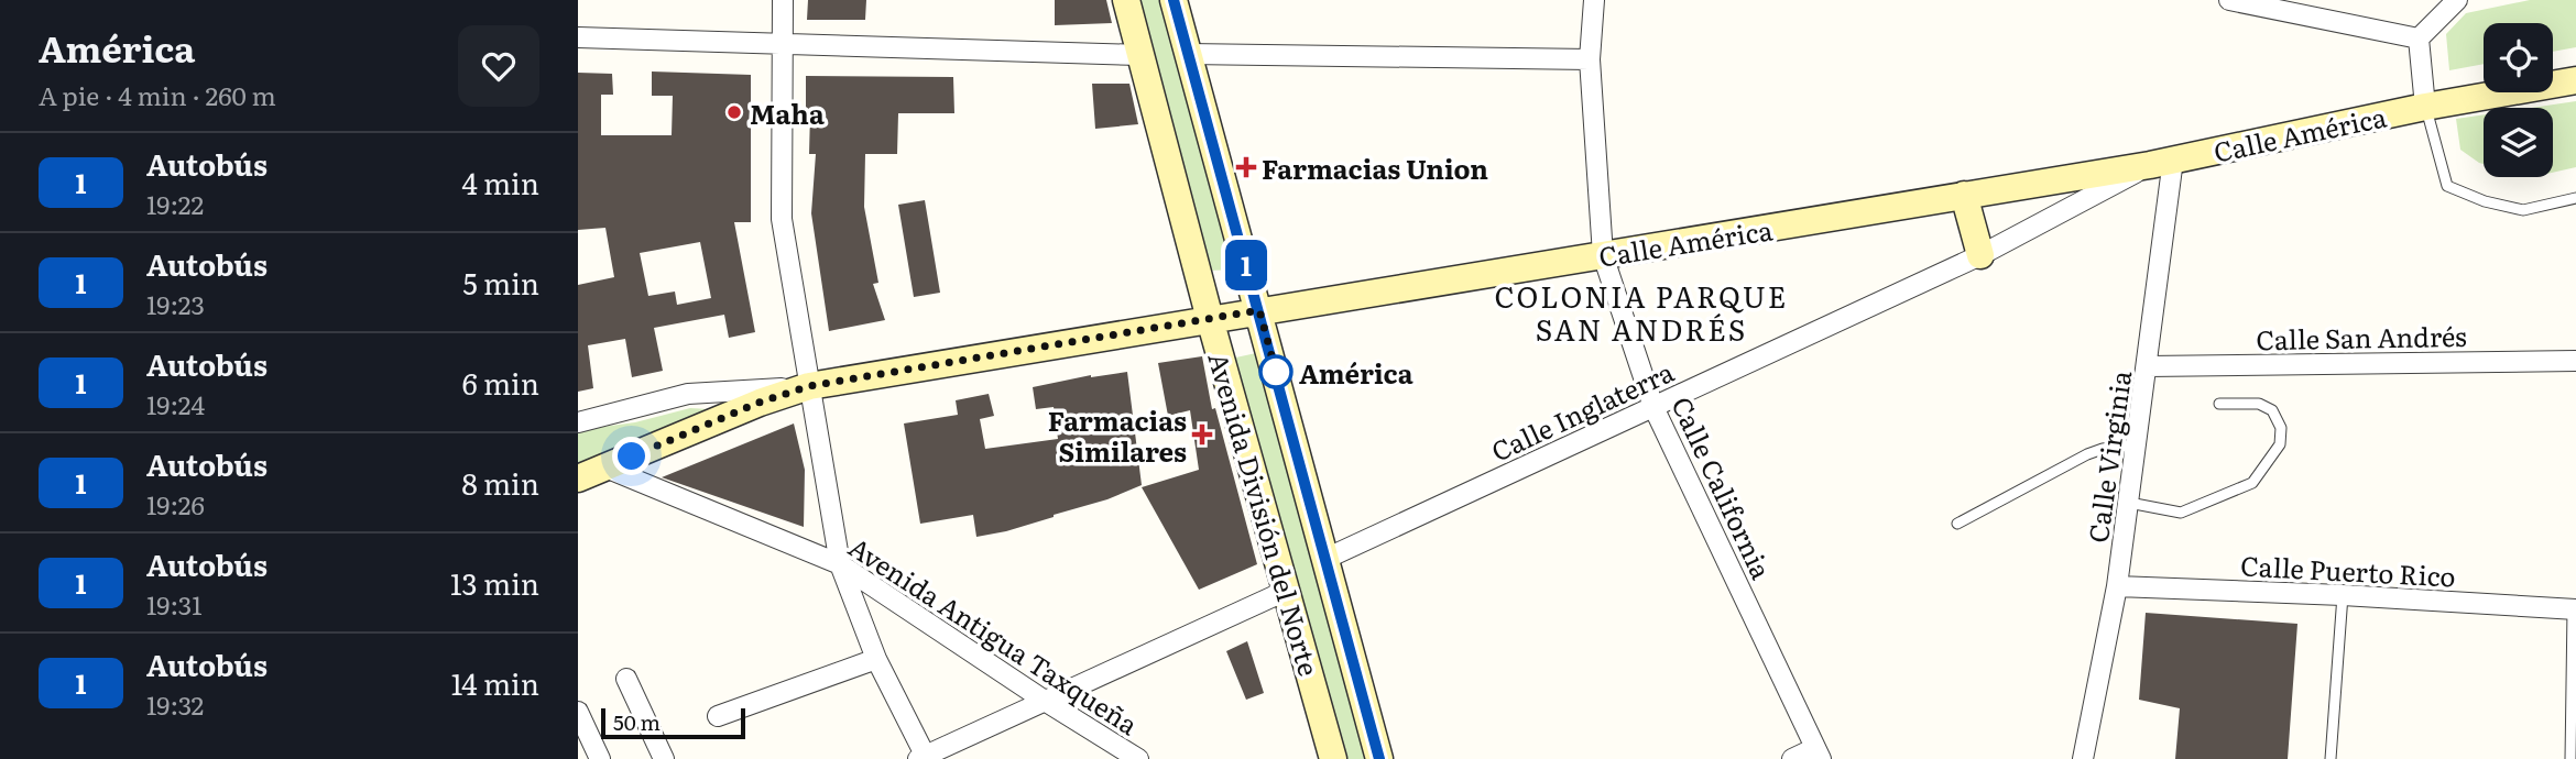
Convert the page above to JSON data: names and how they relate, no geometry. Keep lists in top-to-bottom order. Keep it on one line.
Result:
{"streets":{"street":["Calle América","Calle San Andrés","Calle Inglaterra","Calle Virginia","Calle California","Avenida División del Norte","Calle Puerto Rico","Avenida Antigua Taxqueña"]},"crossings":[["Calle América","Calle Inglaterra"],["Calle América","Calle Virginia"],["Calle América","Calle California"],["Calle América","Avenida División del Norte"],["Calle América","Avenida Antigua Taxqueña"],["Calle San Andrés","Calle Virginia"],["Calle Inglaterra","Calle Virginia"],["Calle Inglaterra","Calle California"],["Calle Inglaterra","Avenida División del Norte"],["Calle Virginia","Calle Puerto Rico"]],"districts":["COLONIA PARQUE SAN ANDRÉS"],"places":{"other":["Maha","América"],"health":["Farmacias Union","Farmacias Similares"]},"lines":["bus line 1"],"scale_bar":"50 m","page":{"heading":["América","A pie · 4 min · 260 m"],"on_map":"1","list":[{"mark":"1","name":"Autobús","note":"19:22","value":"4 min"},{"mark":"1","name":"Autobús","note":"19:23","value":"5 min"},{"mark":"1","name":"Autobús","note":"19:24","value":"6 min"},{"mark":"1","name":"Autobús","note":"19:26","value":"8 min"},{"mark":"1","name":"Autobús","note":"19:31","value":"13 min"},{"mark":"1","name":"Autobús","note":"19:32","value":"14 min"}],"scale":"50 m"}}
